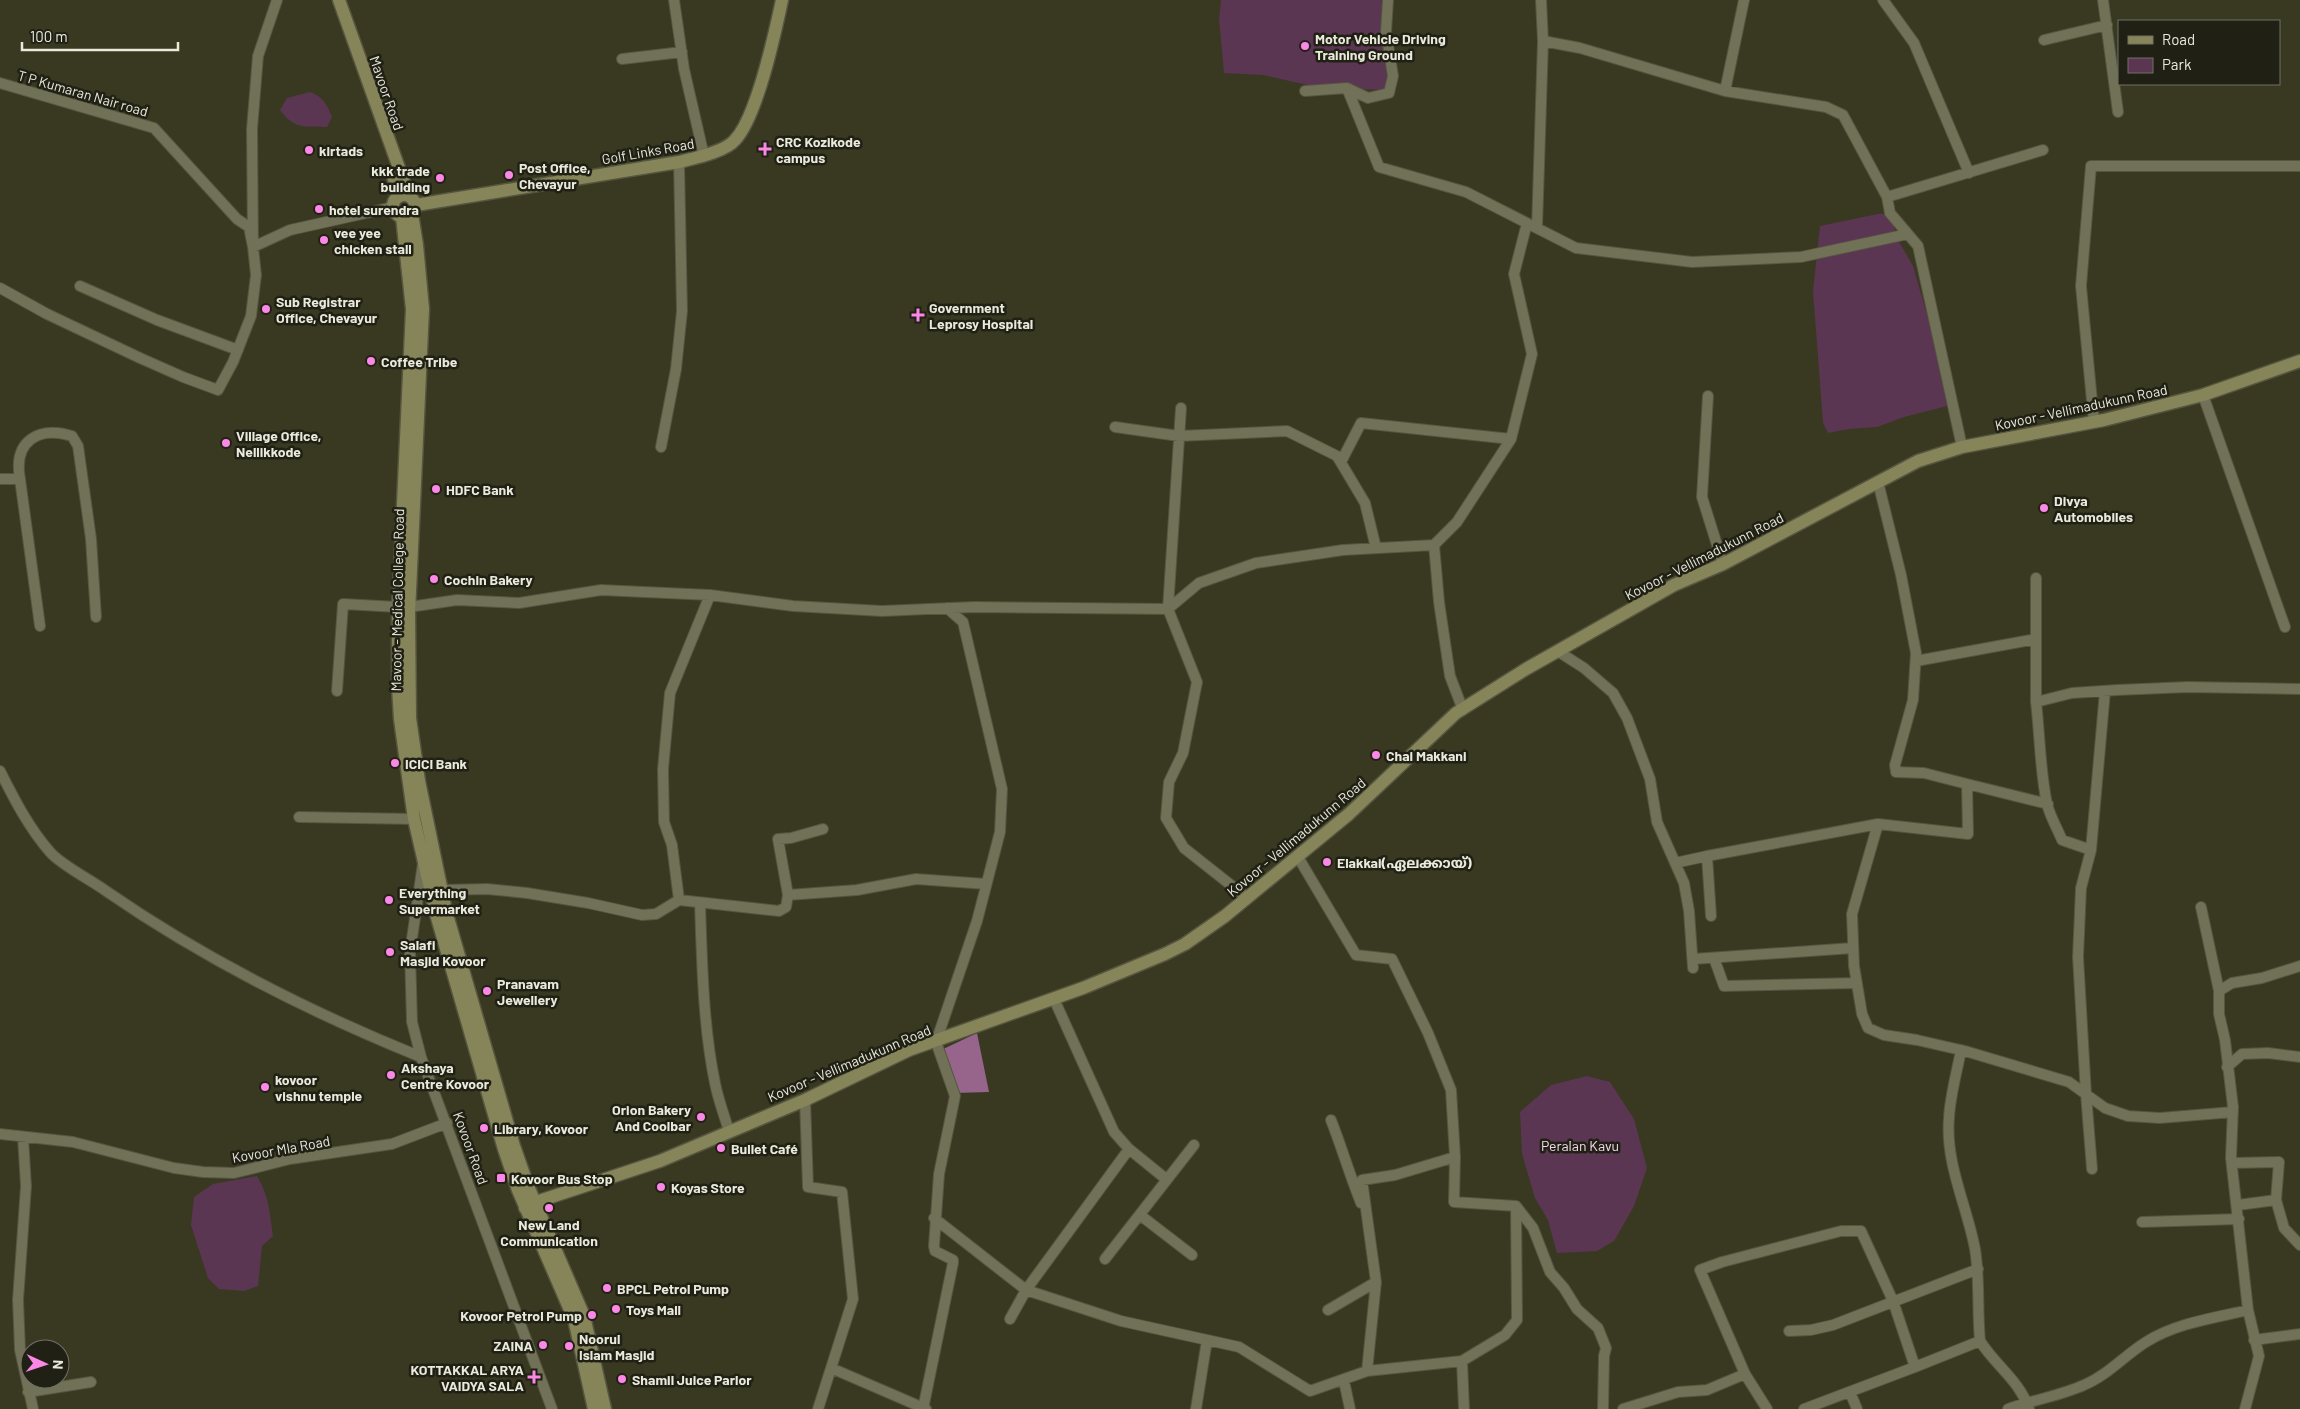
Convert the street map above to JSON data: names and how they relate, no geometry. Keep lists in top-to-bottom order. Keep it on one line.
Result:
{"streets":{"main road":["Mavoor Road","Golf Links Road","Kovoor - Vellimadukunn Road","Mavoor - Medical College Road"],"street":["T P Kumaran Nair road","Kovoor Road","Kovoor Mla Road"]},"crossings":[["Mavoor Road","Golf Links Road"],["Mavoor Road","Mavoor - Medical College Road"],["Golf Links Road","Mavoor - Medical College Road"],["Kovoor - Vellimadukunn Road","Mavoor - Medical College Road"],["Kovoor Road","Kovoor Mla Road"]],"parks":["Peralan Kavu"],"places":{"other":["Motor Vehicle Driving Training Ground","kirtads","Post Office, Chevayur","kkk trade building","hotel surendra","vee yee chicken stall","Sub Registrar Office, Chevayur","Coffee Tribe","Village Office, Nellikkode","HDFC Bank","Divya Automobiles","Cochin Bakery","Chai Makkani","ICICI Bank","Elakkai(ഏലക്കായ്)","Everything Supermarket","Salafi Masjid Kovoor","Pranavam Jewellery","Akshaya Centre Kovoor","kovoor vishnu temple","Orion Bakery And Coolbar","Library, Kovoor","Bullet Café","Koyas Store","New Land Communication","BPCL Petrol Pump","Toys Mall","Kovoor Petrol Pump","ZAINA","Noorul Islam Masjid","Shamil Juice Parlor"],"health":["CRC Kozikode campus","Government Leprosy Hospital","KOTTAKKAL ARYA VAIDYA SALA"],"transit":["Kovoor Bus Stop"]},"legend":["Road","Park"],"scale_bar":"100 m","north":"right"}
